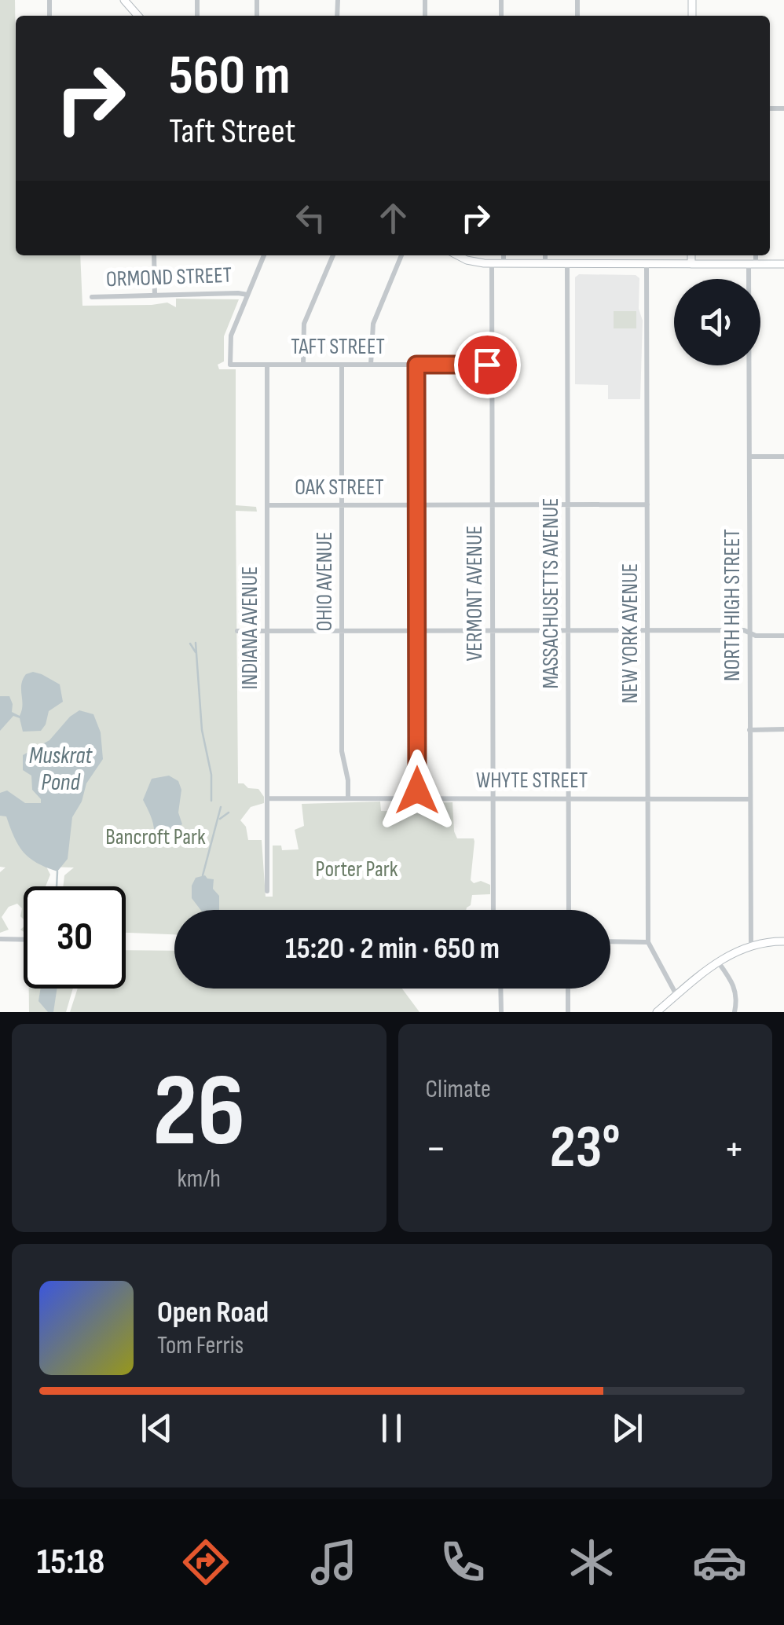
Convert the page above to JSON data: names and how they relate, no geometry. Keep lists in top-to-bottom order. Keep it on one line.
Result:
{"streets":{"street":["ORMOND STREET","TAFT STREET","OAK STREET","OHIO AVENUE","VERMONT AVENUE","MASSACHUSETTS AVENUE","NORTH HIGH STREET","INDIANA AVENUE","NEW YORK AVENUE","WHYTE STREET"]},"crossings":[["ORMOND STREET","TAFT STREET"],["TAFT STREET","OHIO AVENUE"],["TAFT STREET","VERMONT AVENUE"],["TAFT STREET","INDIANA AVENUE"],["OAK STREET","OHIO AVENUE"],["OAK STREET","VERMONT AVENUE"],["OAK STREET","MASSACHUSETTS AVENUE"],["OAK STREET","INDIANA AVENUE"],["OAK STREET","NEW YORK AVENUE"],["OHIO AVENUE","WHYTE STREET"],["VERMONT AVENUE","WHYTE STREET"],["MASSACHUSETTS AVENUE","WHYTE STREET"],["NORTH HIGH STREET","WHYTE STREET"],["INDIANA AVENUE","WHYTE STREET"],["NEW YORK AVENUE","WHYTE STREET"]],"water":["Muskrat Pond"],"parks":["Bancroft Park","Porter Park"],"page":{"turn":["560 m","Taft Street"],"limit":"30","trip":"15:20 · 2 min · 650 m","tile":[["26","km/h"],"Climate"],"heat":["−","23°","+"],"song":["Open Road","Tom Ferris"],"tabs":"15:18"}}
